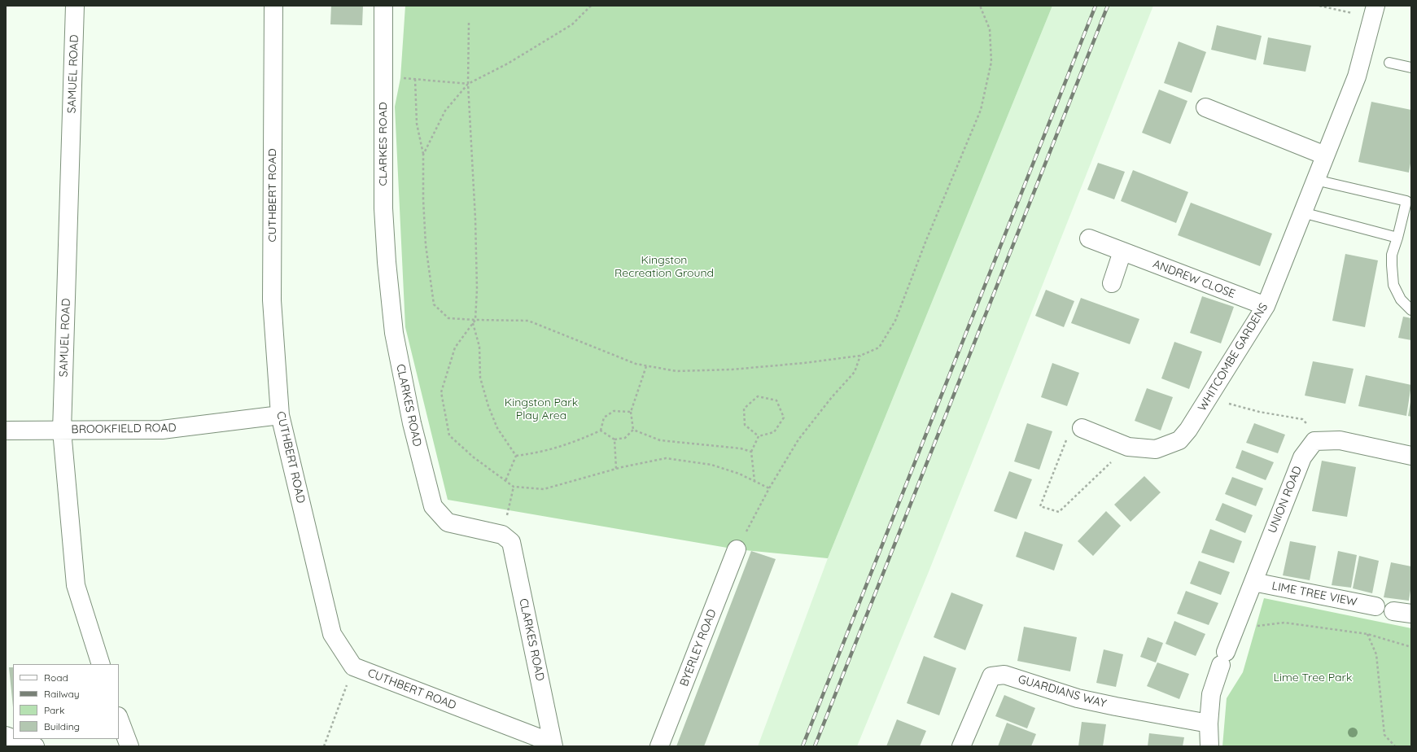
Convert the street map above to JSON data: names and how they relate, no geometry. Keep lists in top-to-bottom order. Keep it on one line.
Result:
{"streets":{"street":["SAMUEL ROAD","CLARKES ROAD","CUTHBERT ROAD","ANDREW CLOSE","WHITCOMBE GARDENS","BROOKFIELD ROAD","UNION ROAD","LIME TREE VIEW","BYERLEY ROAD","GUARDIANS WAY"]},"crossings":[["SAMUEL ROAD","BROOKFIELD ROAD"],["CLARKES ROAD","CUTHBERT ROAD"],["CUTHBERT ROAD","BROOKFIELD ROAD"],["ANDREW CLOSE","WHITCOMBE GARDENS"],["UNION ROAD","LIME TREE VIEW"],["UNION ROAD","GUARDIANS WAY"]],"parks":["Kingston Recreation Ground","Kingston Park Play Area","Lime Tree Park"],"legend":["Road","Railway","Park","Building"]}
